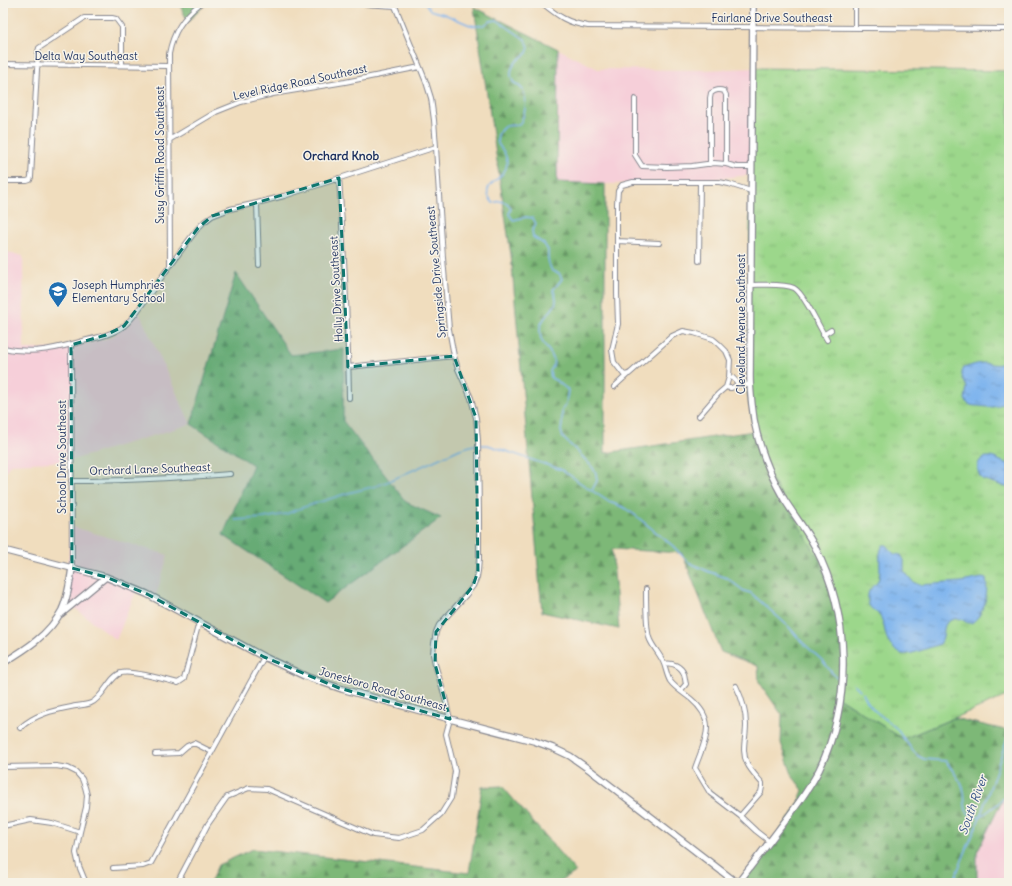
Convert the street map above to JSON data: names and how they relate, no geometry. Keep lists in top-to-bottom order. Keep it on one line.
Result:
{"streets":{"main road":["Cleveland Avenue Southeast","Jonesboro Road Southeast"],"street":["Fairlane Drive Southeast","Delta Way Southeast","Level Ridge Road Southeast","Susy Griffin Road Southeast","Springside Drive Southeast","Holly Drive Southeast","School Drive Southeast","Orchard Lane Southeast"]},"crossings":[["Fairlane Drive Southeast","Cleveland Avenue Southeast"],["Delta Way Southeast","Susy Griffin Road Southeast"],["Level Ridge Road Southeast","Susy Griffin Road Southeast"],["Level Ridge Road Southeast","Springside Drive Southeast"],["Springside Drive Southeast","Jonesboro Road Southeast"],["Cleveland Avenue Southeast","Jonesboro Road Southeast"],["School Drive Southeast","Orchard Lane Southeast"],["School Drive Southeast","Jonesboro Road Southeast"]],"districts":["Orchard Knob"],"water":["South River"],"places":{"school or university":["Joseph Humphries Elementary School"]}}
